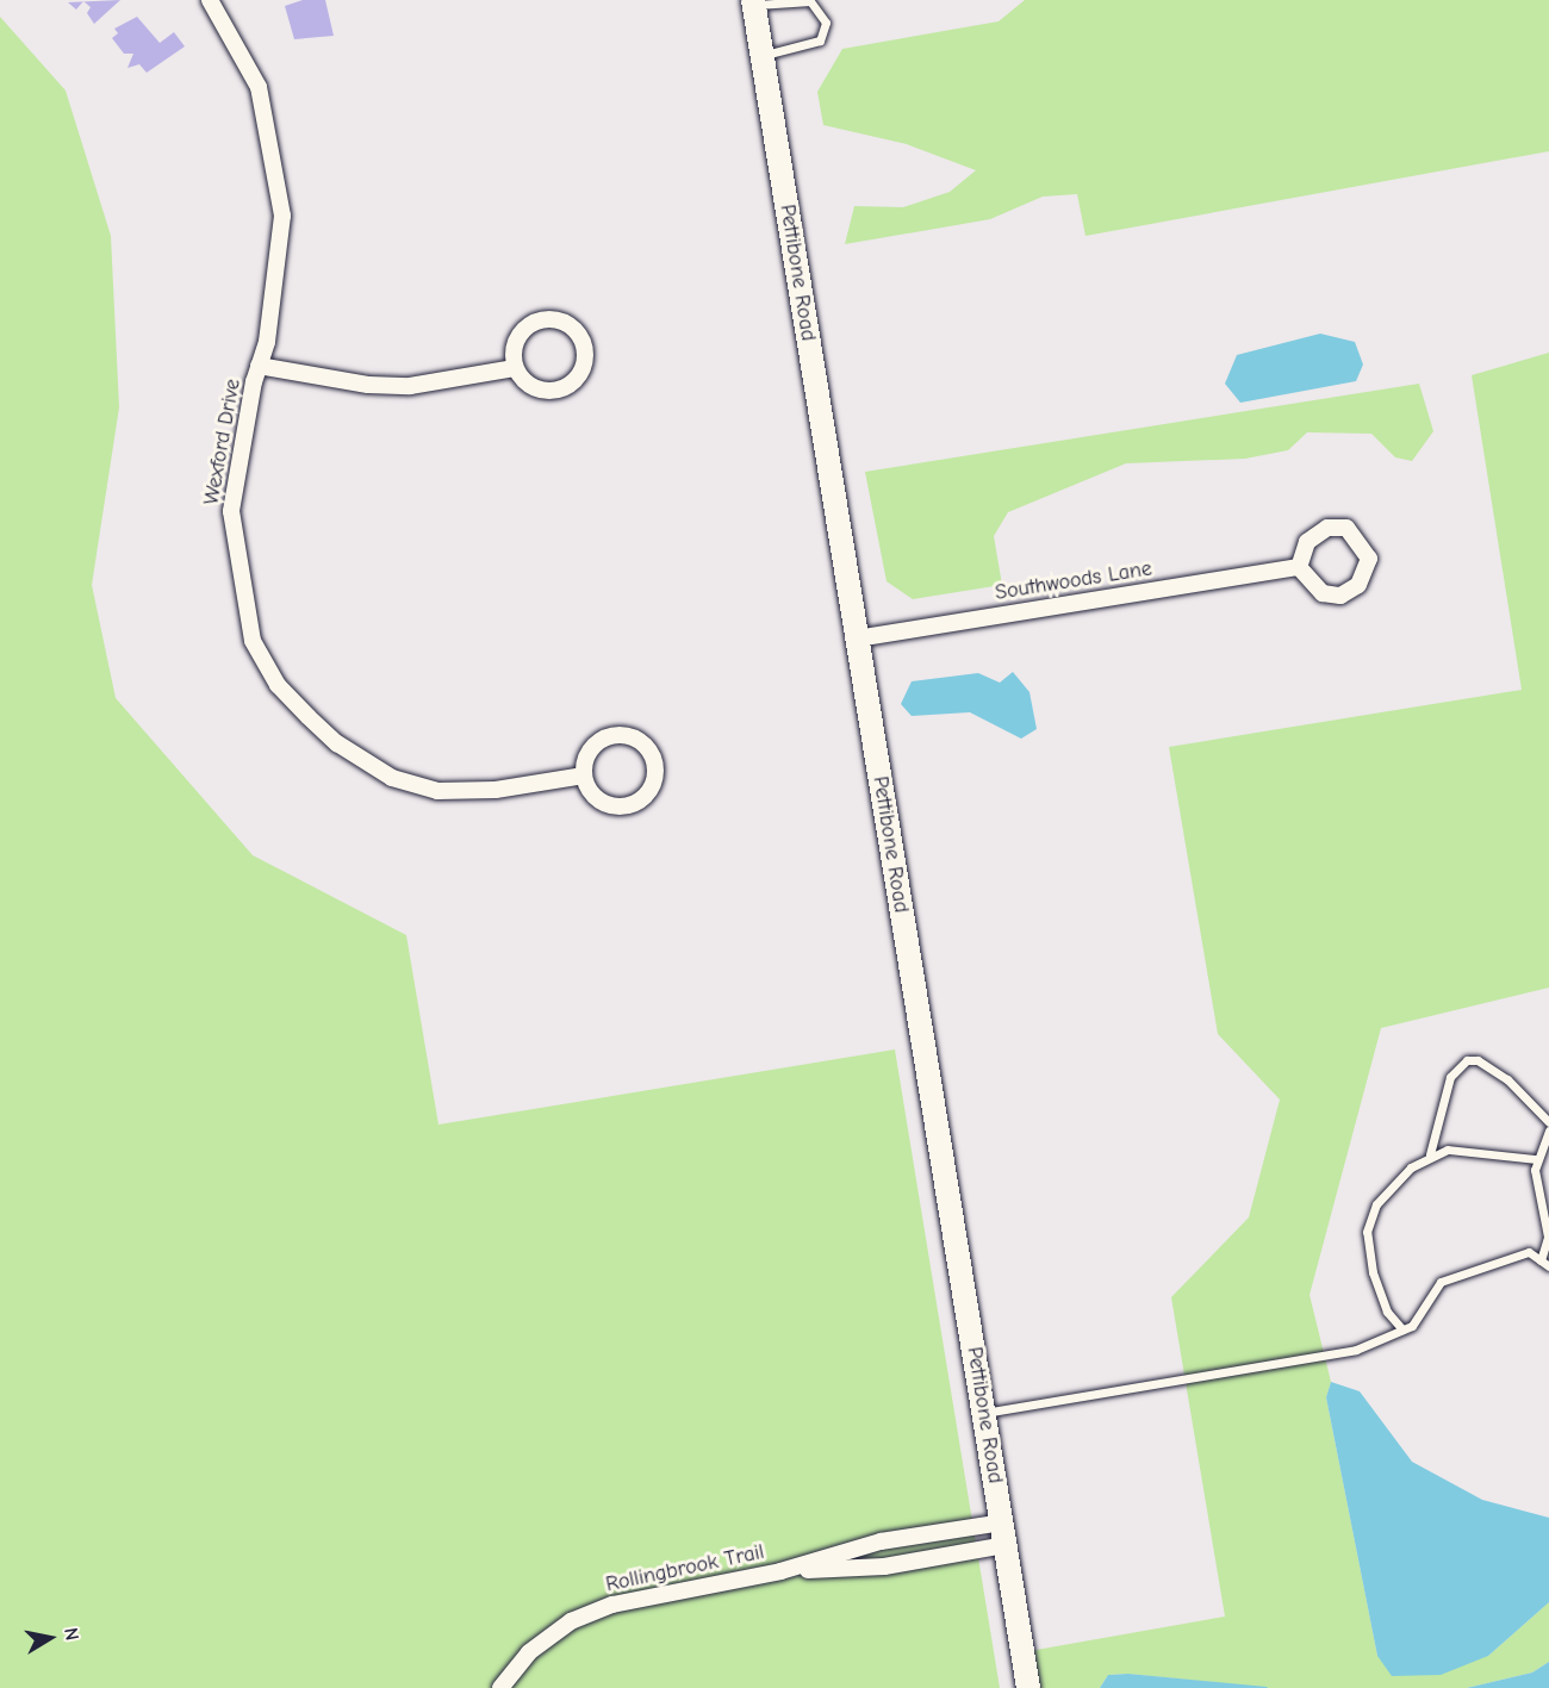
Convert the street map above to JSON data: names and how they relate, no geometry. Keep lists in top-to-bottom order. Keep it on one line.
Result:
{"streets":{"street":["Pettibone Road","Wexford Drive","Southwoods Lane","Rollingbrook Trail"]},"crossings":[["Pettibone Road","Southwoods Lane"],["Pettibone Road","Rollingbrook Trail"]],"north":"right"}
